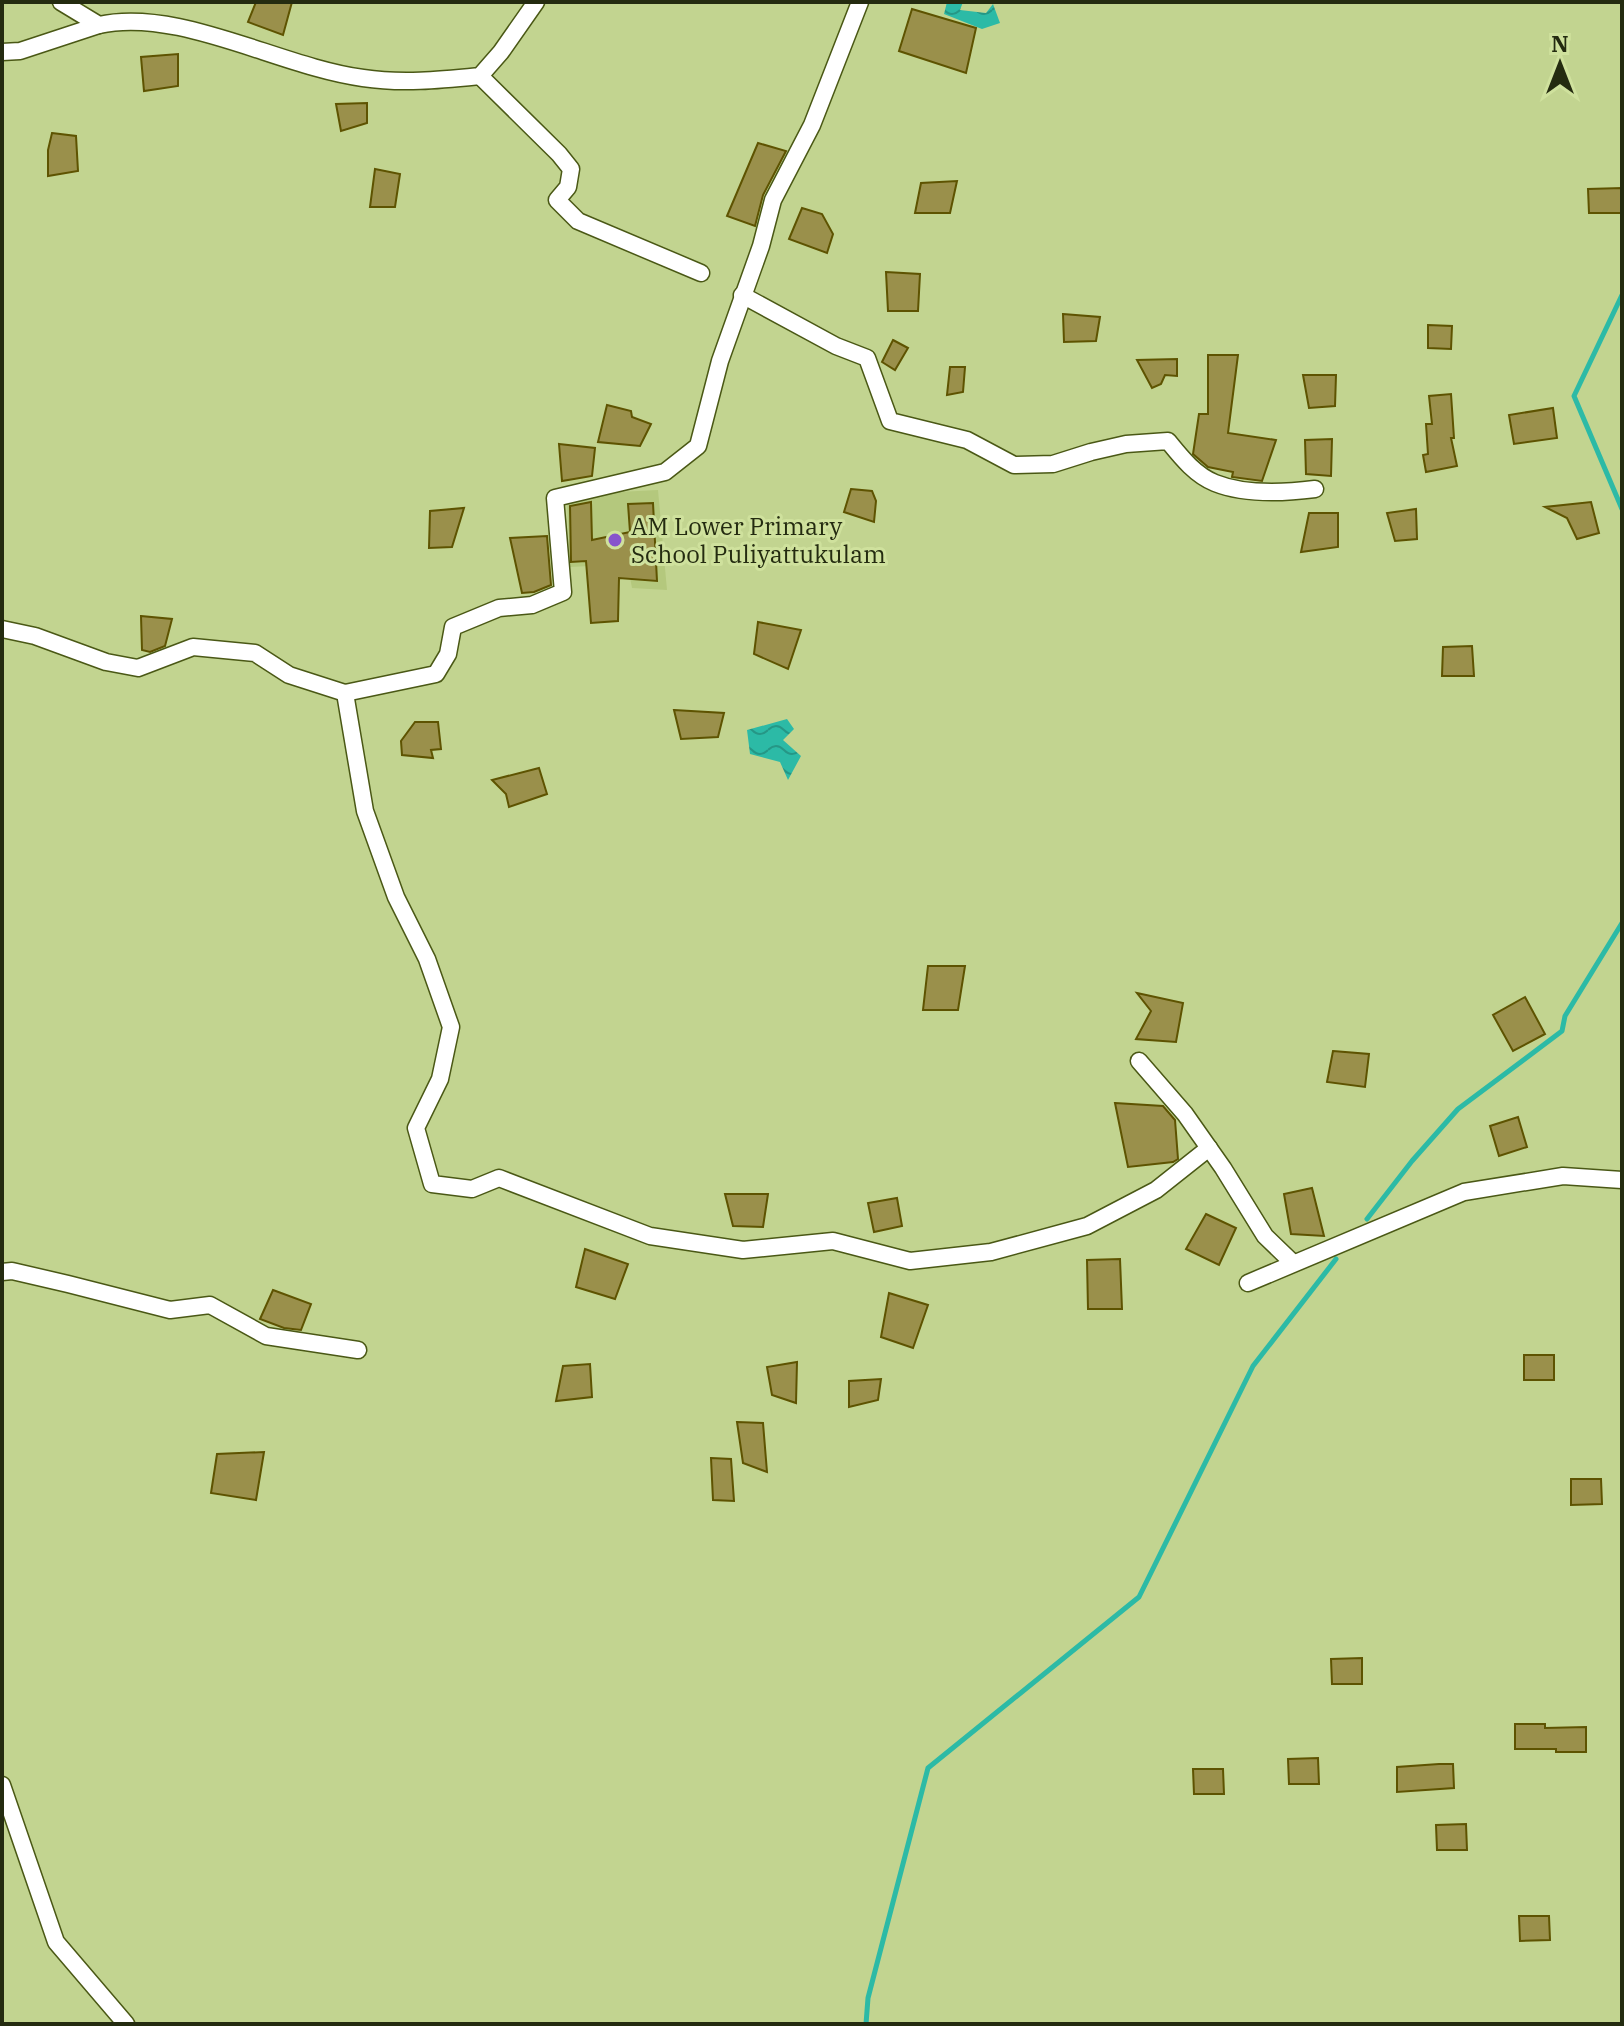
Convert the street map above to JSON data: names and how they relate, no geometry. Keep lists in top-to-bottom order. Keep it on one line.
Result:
{"places":["AM Lower Primary School Puliyattukulam"],"north":"top"}
